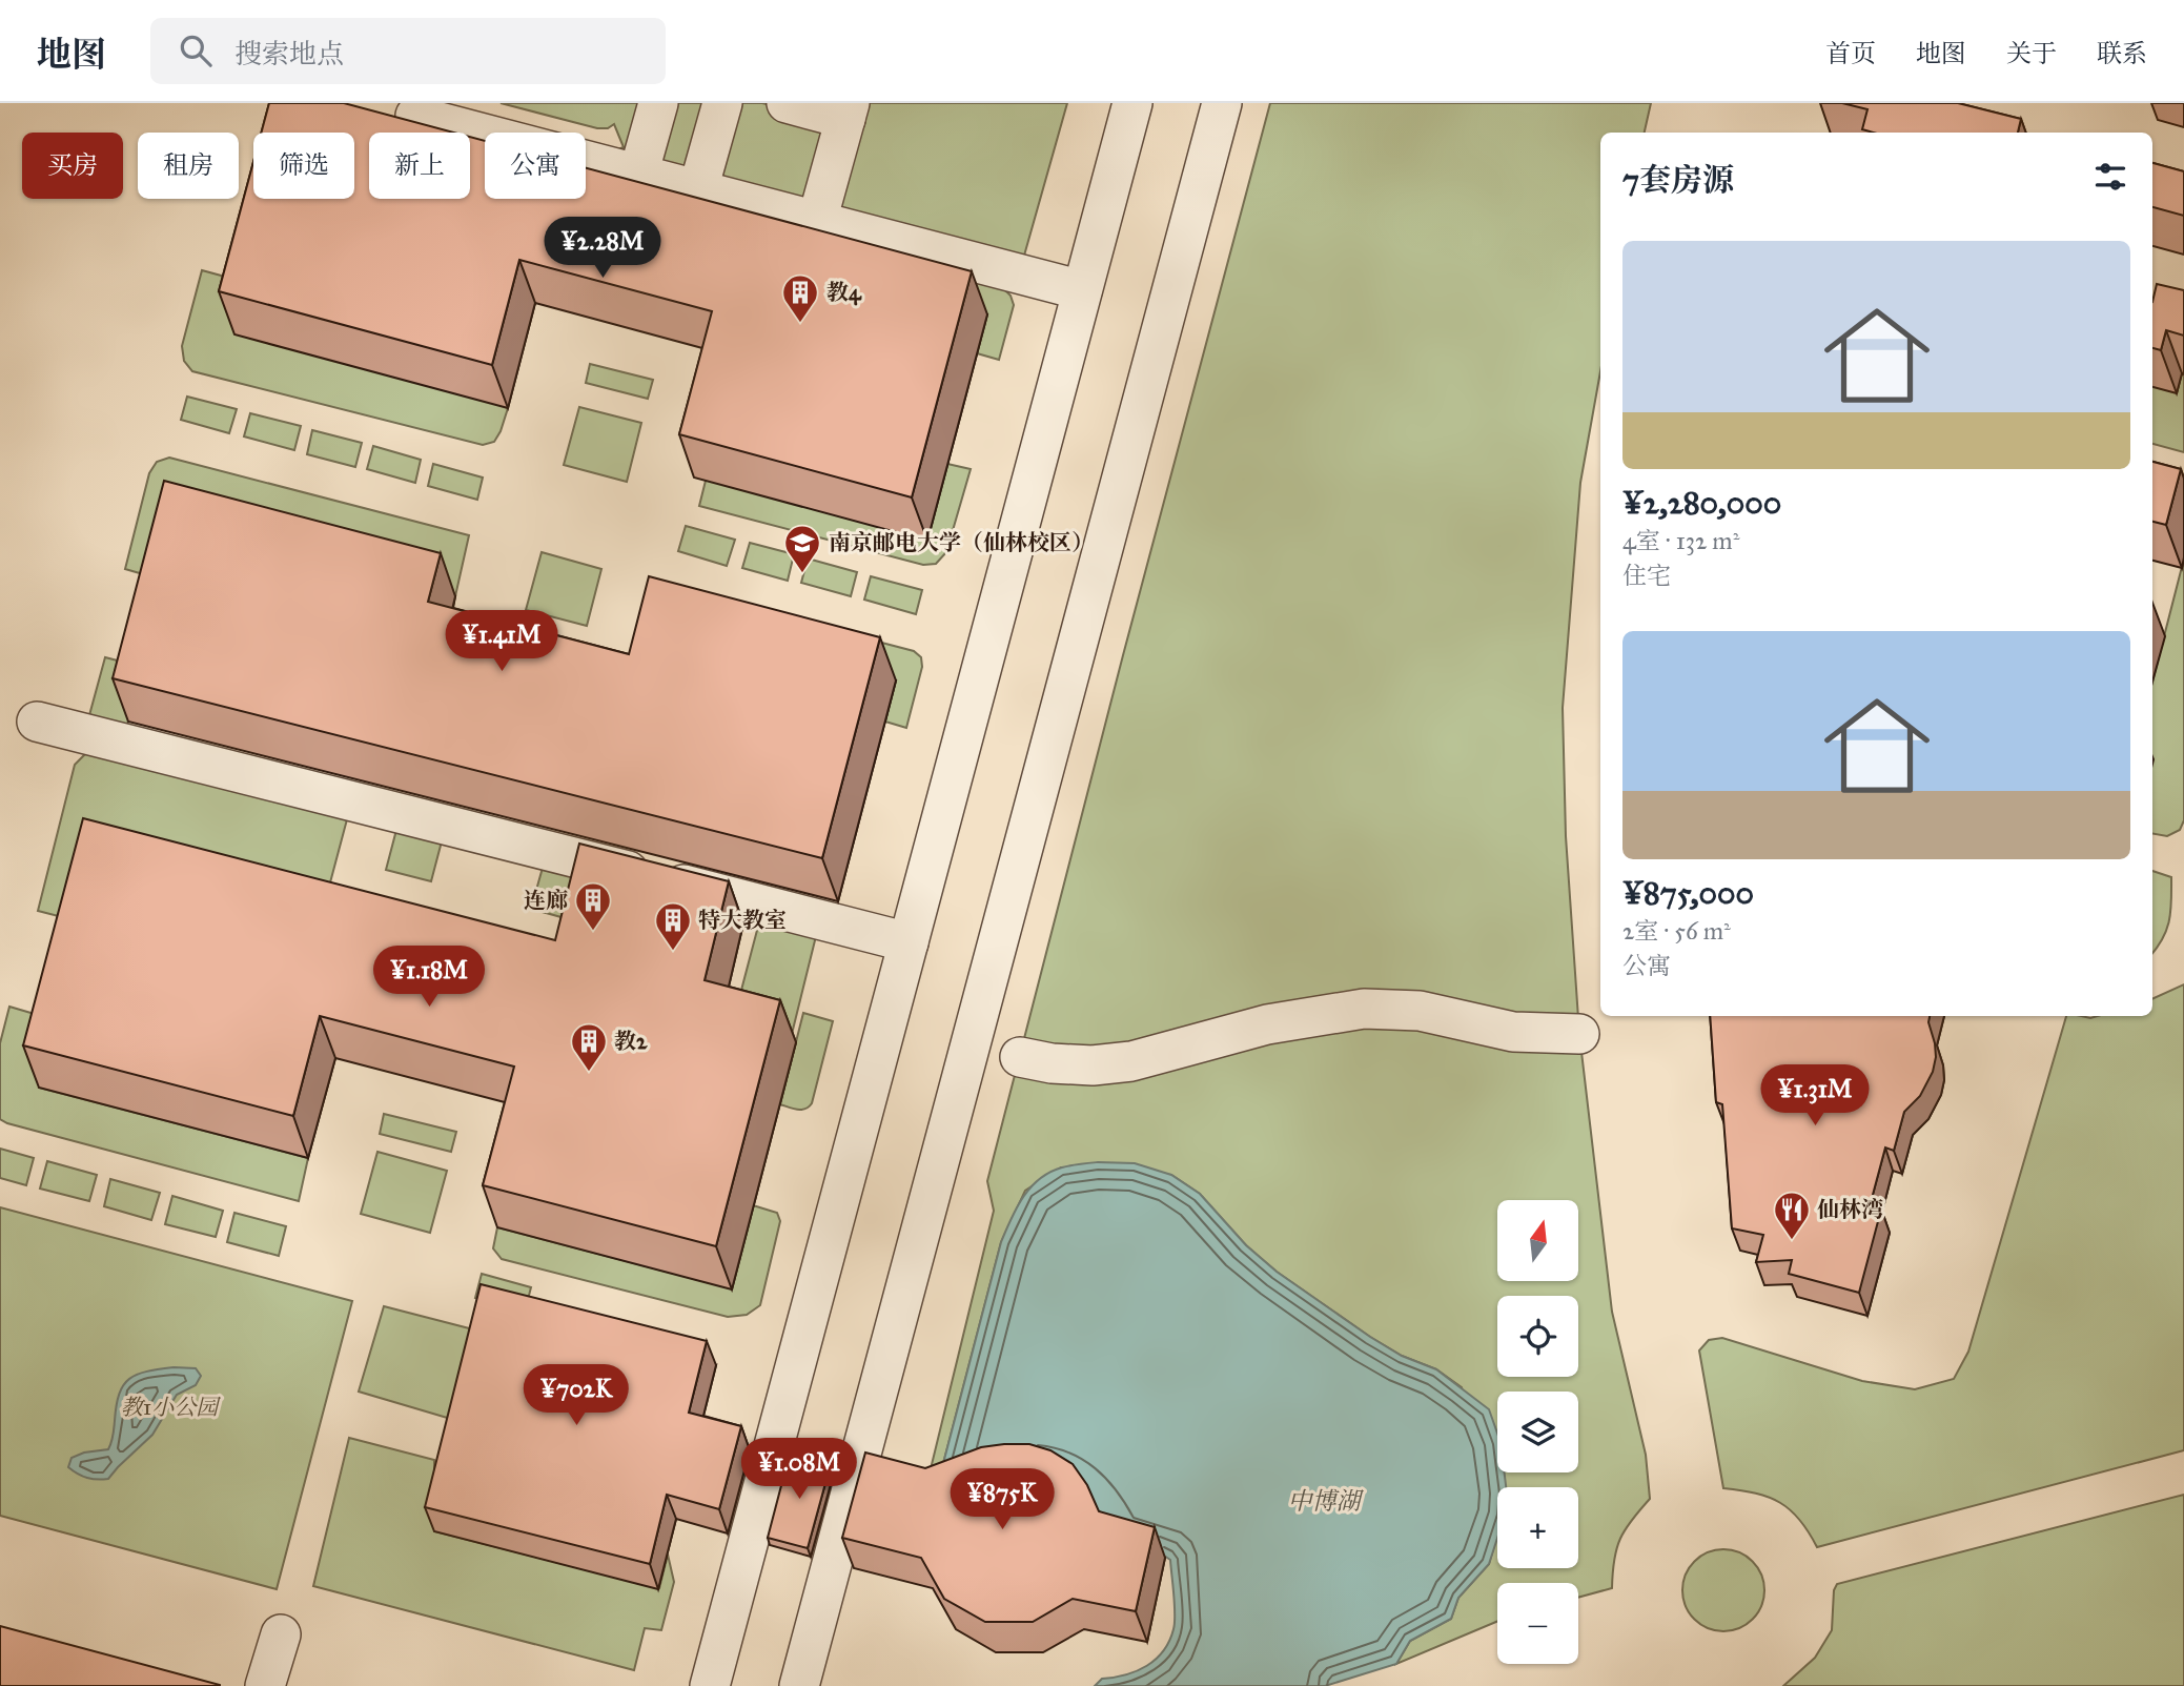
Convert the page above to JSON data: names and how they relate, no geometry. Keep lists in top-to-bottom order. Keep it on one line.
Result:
{"water":["中博湖"],"parks":["教1小公园"],"places":{"building":["教4","连廊","特大教室","教2"],"school or university":["南京邮电大学（仙林校区）"],"restaurant":["仙林湾"]},"north":"top","page":{"header":"地图","search":"搜索地点","nav":["首页","地图","关于","联系"],"chip":["买房","租房","筛选","新上","公寓"],"heading":"7套房源","price":["¥2.28M","¥1.41M","¥1.18M","¥1.31M","¥702K","¥1.08M","¥875K"],"list":[{"name":"¥2,280,000","note":"4室 · 132 m² · 住宅"},{"name":"¥875,000","note":"2室 · 56 m² · 公寓"}],"map_buttons":["+","−"]}}
